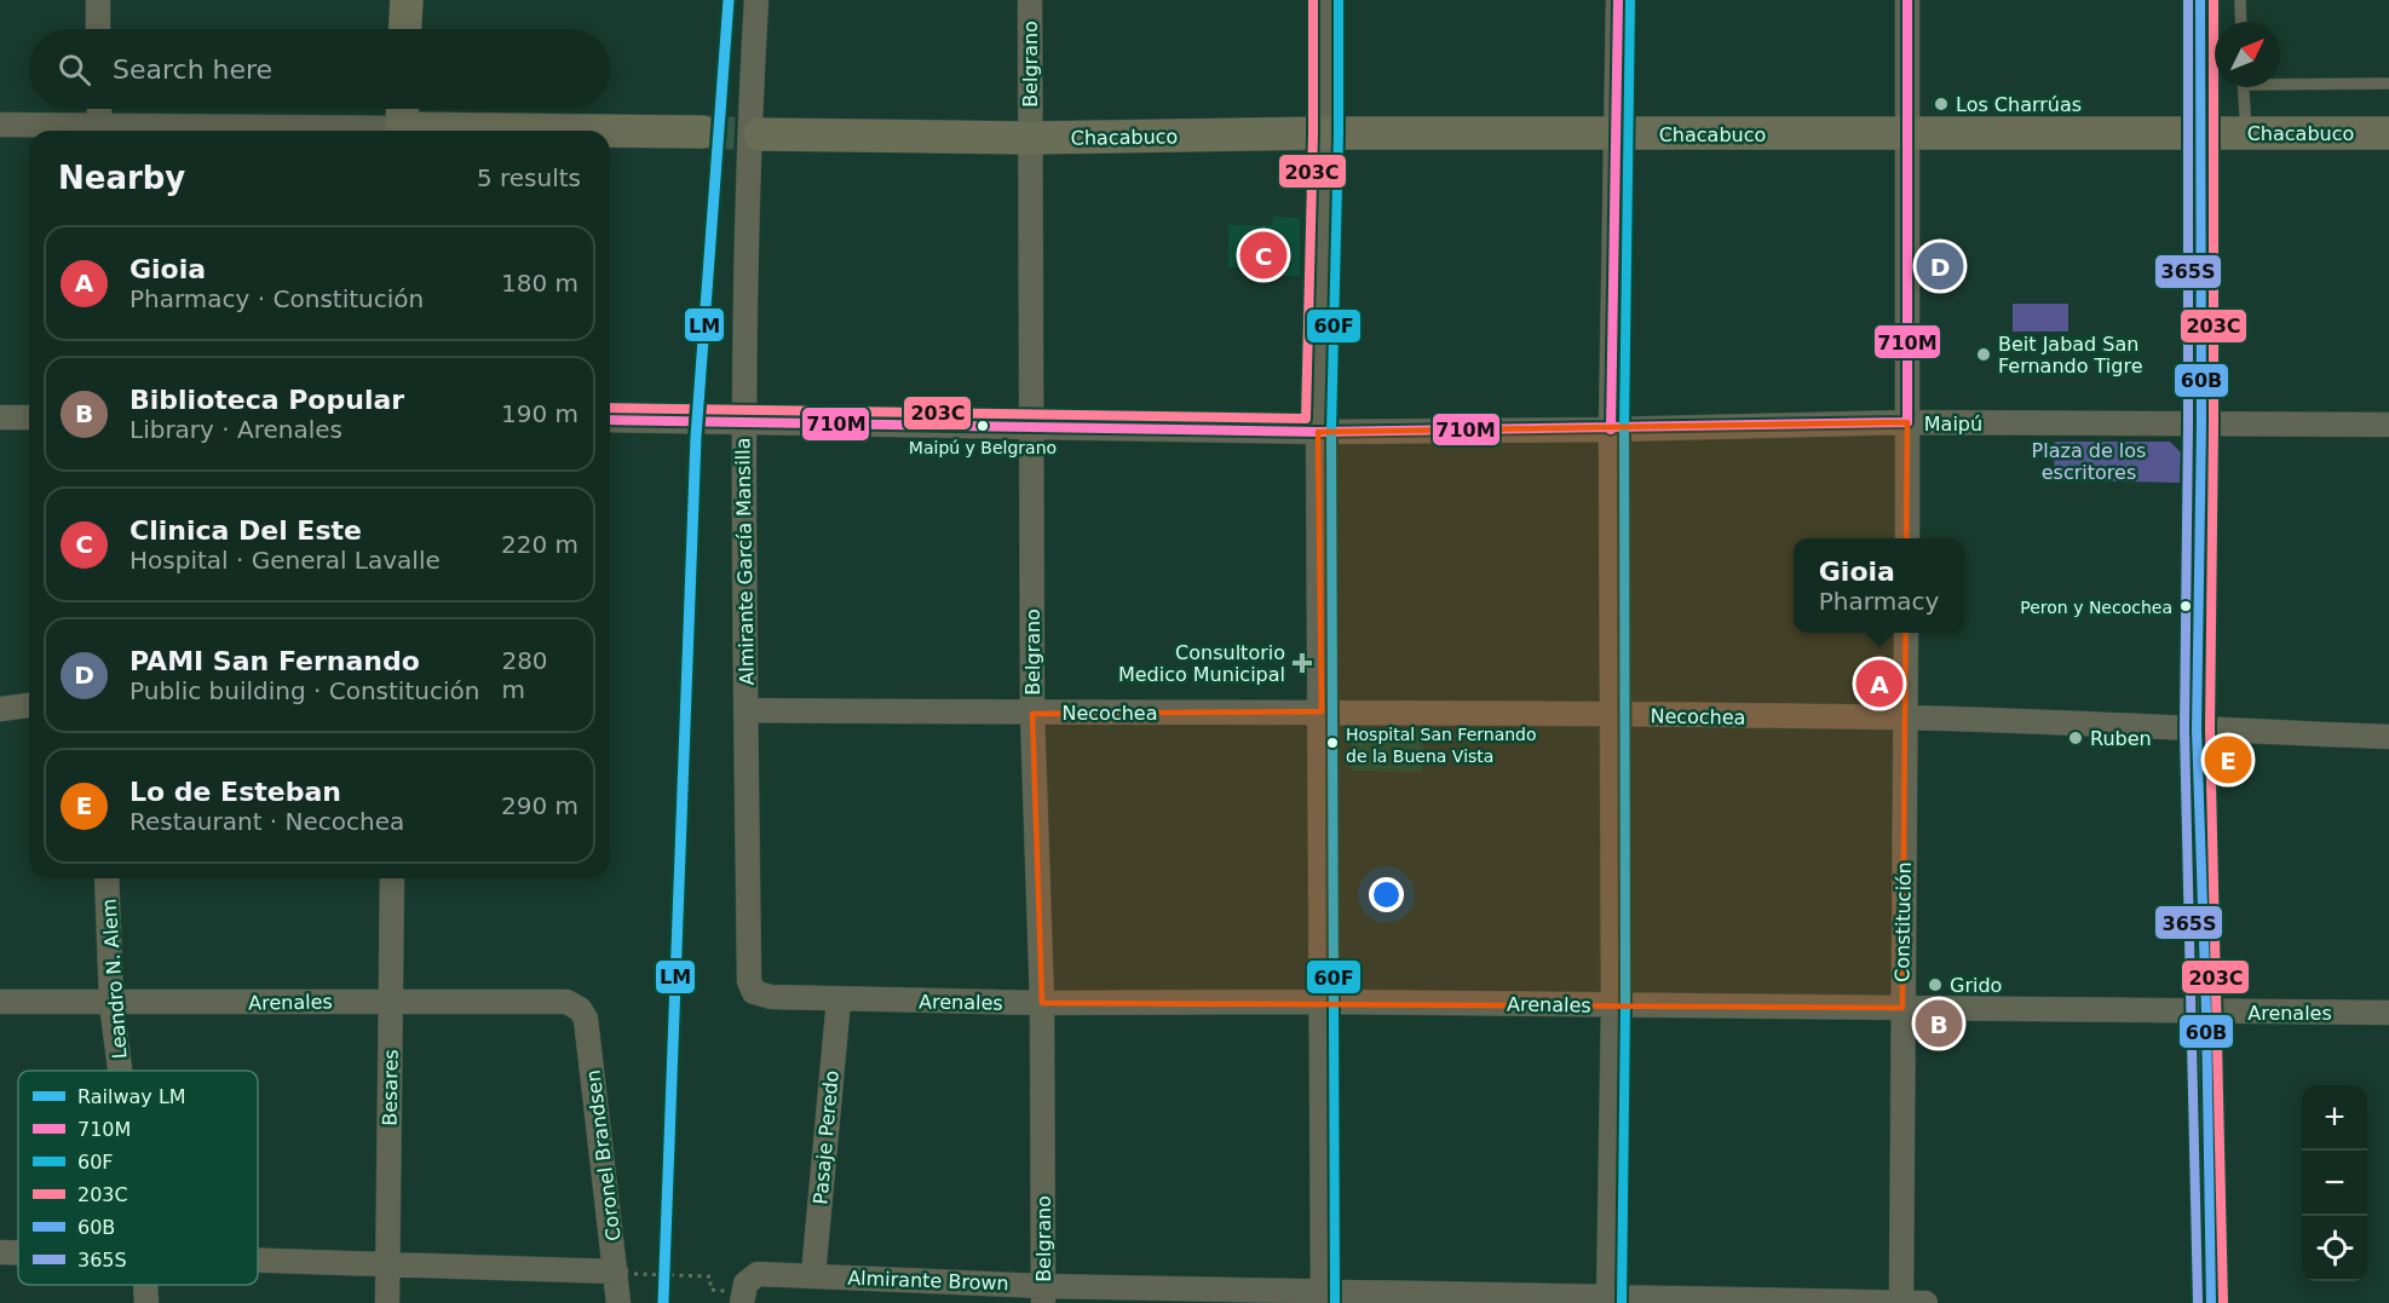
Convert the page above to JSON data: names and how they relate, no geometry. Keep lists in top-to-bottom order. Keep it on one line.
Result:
{"streets":{"street":["Belgrano","Chacabuco","Maipú","Almirante García Mansilla","Necochea","Constitución","Leandro N. Alem","Arenales","Besares","Pasaje Peredo","Coronel Brandsen","Almirante Brown"]},"crossings":[["Belgrano","Chacabuco"],["Belgrano","Maipú"],["Belgrano","Necochea"],["Belgrano","Arenales"],["Belgrano","Almirante Brown"],["Chacabuco","Almirante García Mansilla"],["Maipú","Almirante García Mansilla"],["Almirante García Mansilla","Necochea"],["Almirante García Mansilla","Arenales"],["Necochea","Constitución"],["Constitución","Arenales"],["Constitución","Almirante Brown"],["Leandro N. Alem","Arenales"],["Arenales","Besares"],["Arenales","Pasaje Peredo"],["Arenales","Coronel Brandsen"],["Pasaje Peredo","Almirante Brown"]],"parks":["Plaza de los escritores"],"places":{"other":["Los Charrúas","Beit Jabad San Fernando Tigre","Maipú y Belgrano","Peron y Necochea","Ruben","Hospital San Fernando de la Buena Vista","Grido"],"health":["Consultorio Medico Municipal"]},"lines":["rail line LM","transit line 710M","transit line 60F","transit line 203C","transit line 60B","transit line 365S"],"legend":["Railway LM","710M","60F","203C","60B","365S"],"north":"top right","page":{"search":"Search here","heading":["Nearby","5 results"],"list":[{"mark":"A","name":"Gioia","note":"Pharmacy · Constitución","value":"180 m"},{"mark":"B","name":"Biblioteca Popular","note":"Library · Arenales","value":"190 m"},{"mark":"C","name":"Clinica Del Este","note":"Hospital · General Lavalle","value":"220 m"},{"mark":"D","name":"PAMI San Fernando","note":"Public building · Constitución","value":"280 m"},{"mark":"E","name":"Lo de Esteban","note":"Restaurant · Necochea","value":"290 m"}],"pins":["C","D","A","E","B"],"popup":["Gioia","Pharmacy"],"map_buttons":["+","−"]}}
